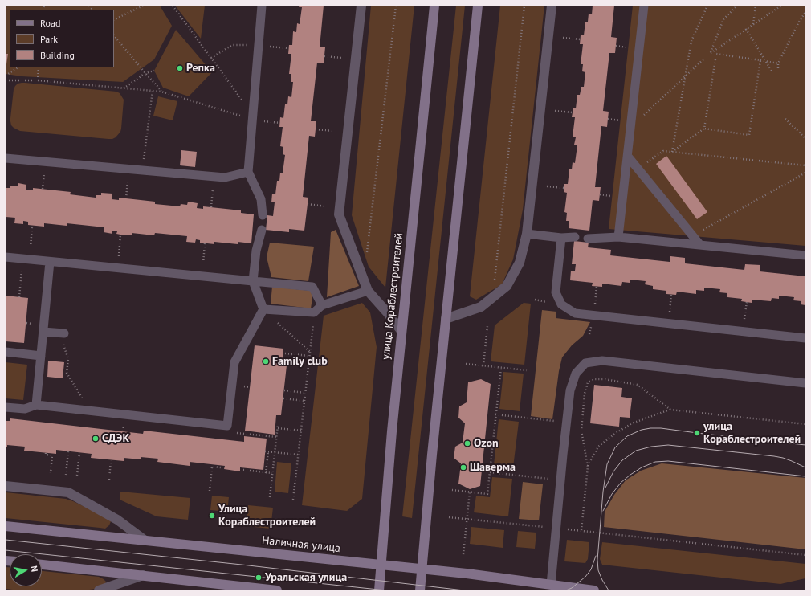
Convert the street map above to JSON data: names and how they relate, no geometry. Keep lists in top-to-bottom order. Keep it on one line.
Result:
{"streets":{"main road":["улица Кораблестроителей","Наличная улица"]},"crossings":[["улица Кораблестроителей","Наличная улица"]],"places":["Репка","Family club","улица Кораблестроителей","СДЭК","Ozon","Шаверма","Улица Кораблестроителей","Уральская улица"],"legend":["Road","Park","Building"],"north":"right"}
